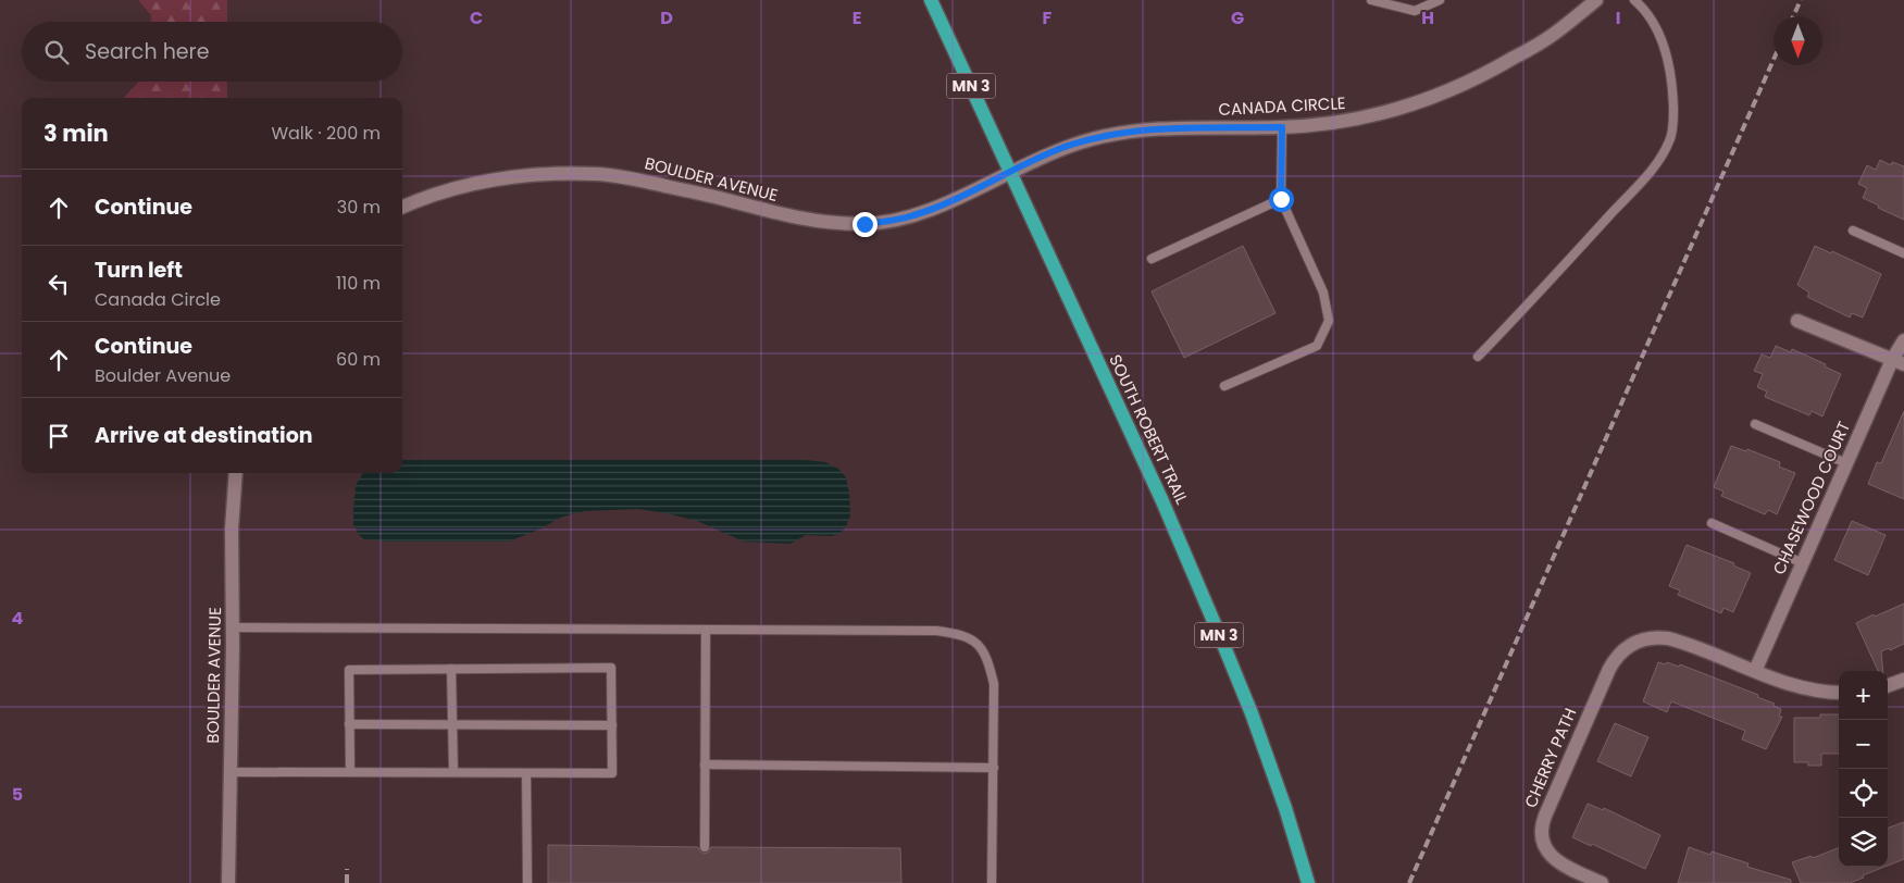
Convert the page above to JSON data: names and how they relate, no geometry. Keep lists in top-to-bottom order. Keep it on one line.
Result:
{"streets":{"main road":["MN 3","SOUTH ROBERT TRAIL"],"street":["CANADA CIRCLE","BOULDER AVENUE","CHASEWOOD COURT","CHERRY PATH"]},"crossings":[["CANADA CIRCLE","BOULDER AVENUE"],["CANADA CIRCLE","SOUTH ROBERT TRAIL"],["BOULDER AVENUE","SOUTH ROBERT TRAIL"],["CHASEWOOD COURT","CHERRY PATH"]],"north":"bottom","page":{"search":"Search here","heading":["3 min","Walk · 200 m"],"list":[["Continue","30 m"],["Turn left","Canada Circle","110 m"],["Continue","Boulder Avenue","60 m"],"Arrive at destination"],"map_buttons":["+","−"]},"grid":{"columns":["C","D","E","F","G","H","I"],"rows":["4","5"]}}
